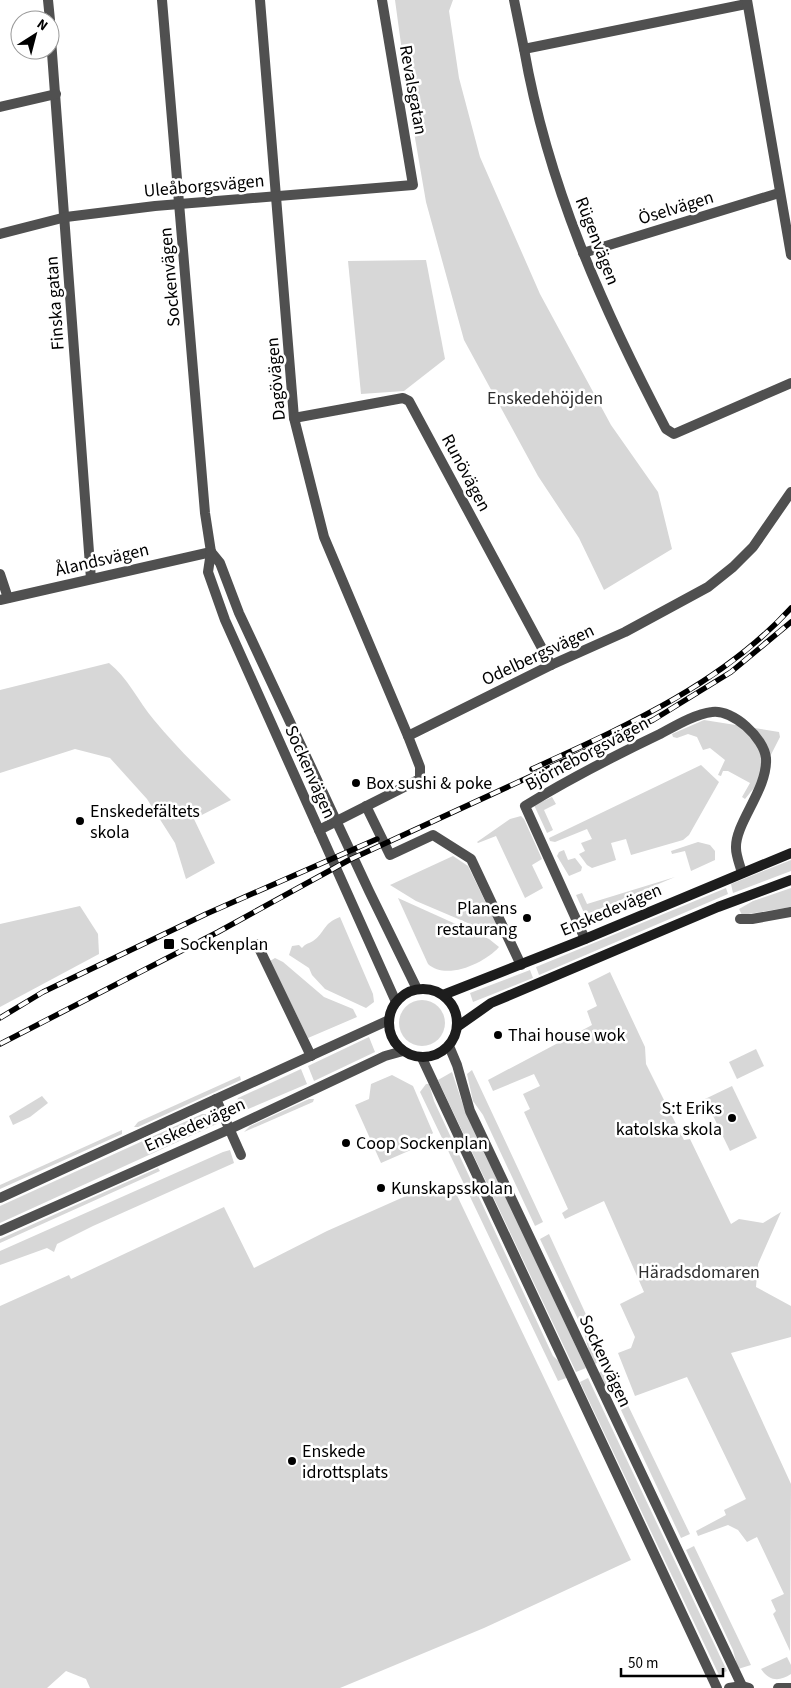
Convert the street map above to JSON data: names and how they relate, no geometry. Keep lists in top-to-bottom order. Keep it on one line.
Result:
{"streets":{"main road":["Enskedevägen"],"street":["Revalsgatan","Uleåborgsvägen","Öselvägen","Rügenvägen","Sockenvägen","Finska gatan","Dagövägen","Runövägen","Ålandsvägen","Odelbergsvägen","Björneborgsvägen"]},"crossings":[["Revalsgatan","Uleåborgsvägen"],["Uleåborgsvägen","Sockenvägen"],["Uleåborgsvägen","Finska gatan"],["Uleåborgsvägen","Dagövägen"],["Öselvägen","Rügenvägen"],["Sockenvägen","Ålandsvägen"],["Sockenvägen","Enskedevägen"],["Finska gatan","Ålandsvägen"],["Dagövägen","Runövägen"],["Dagövägen","Odelbergsvägen"],["Runövägen","Odelbergsvägen"],["Björneborgsvägen","Enskedevägen"]],"parks":["Enskedehöjden","Häradsdomaren"],"places":{"other":["Box sushi & poke","Enskedefältets skola","Planens restaurang","Thai house wok","S:t Eriks katolska skola","Coop Sockenplan","Kunskapsskolan","Enskede idrottsplats"],"transit":["Sockenplan"]},"scale_bar":"50 m","north":"top right"}
